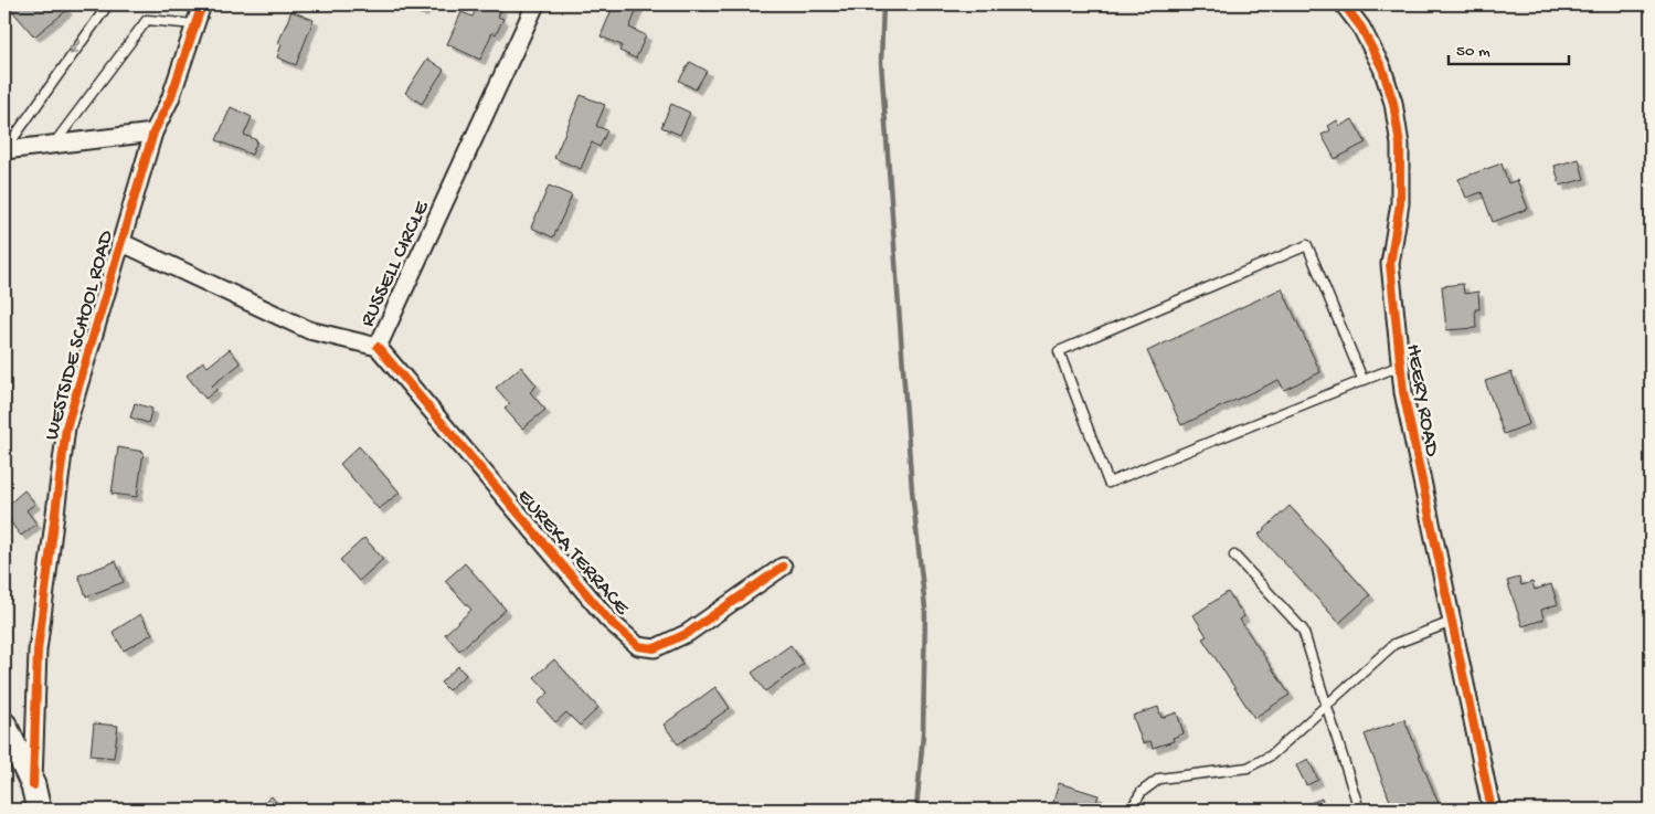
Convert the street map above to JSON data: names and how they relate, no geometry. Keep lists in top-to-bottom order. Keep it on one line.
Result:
{"streets":{"street":["RUSSELL CIRCLE","WESTSIDE SCHOOL ROAD","HEERY ROAD","EUREKA TERRACE"]},"crossings":[["RUSSELL CIRCLE","WESTSIDE SCHOOL ROAD"],["RUSSELL CIRCLE","EUREKA TERRACE"]],"scale_bar":"50 m"}
